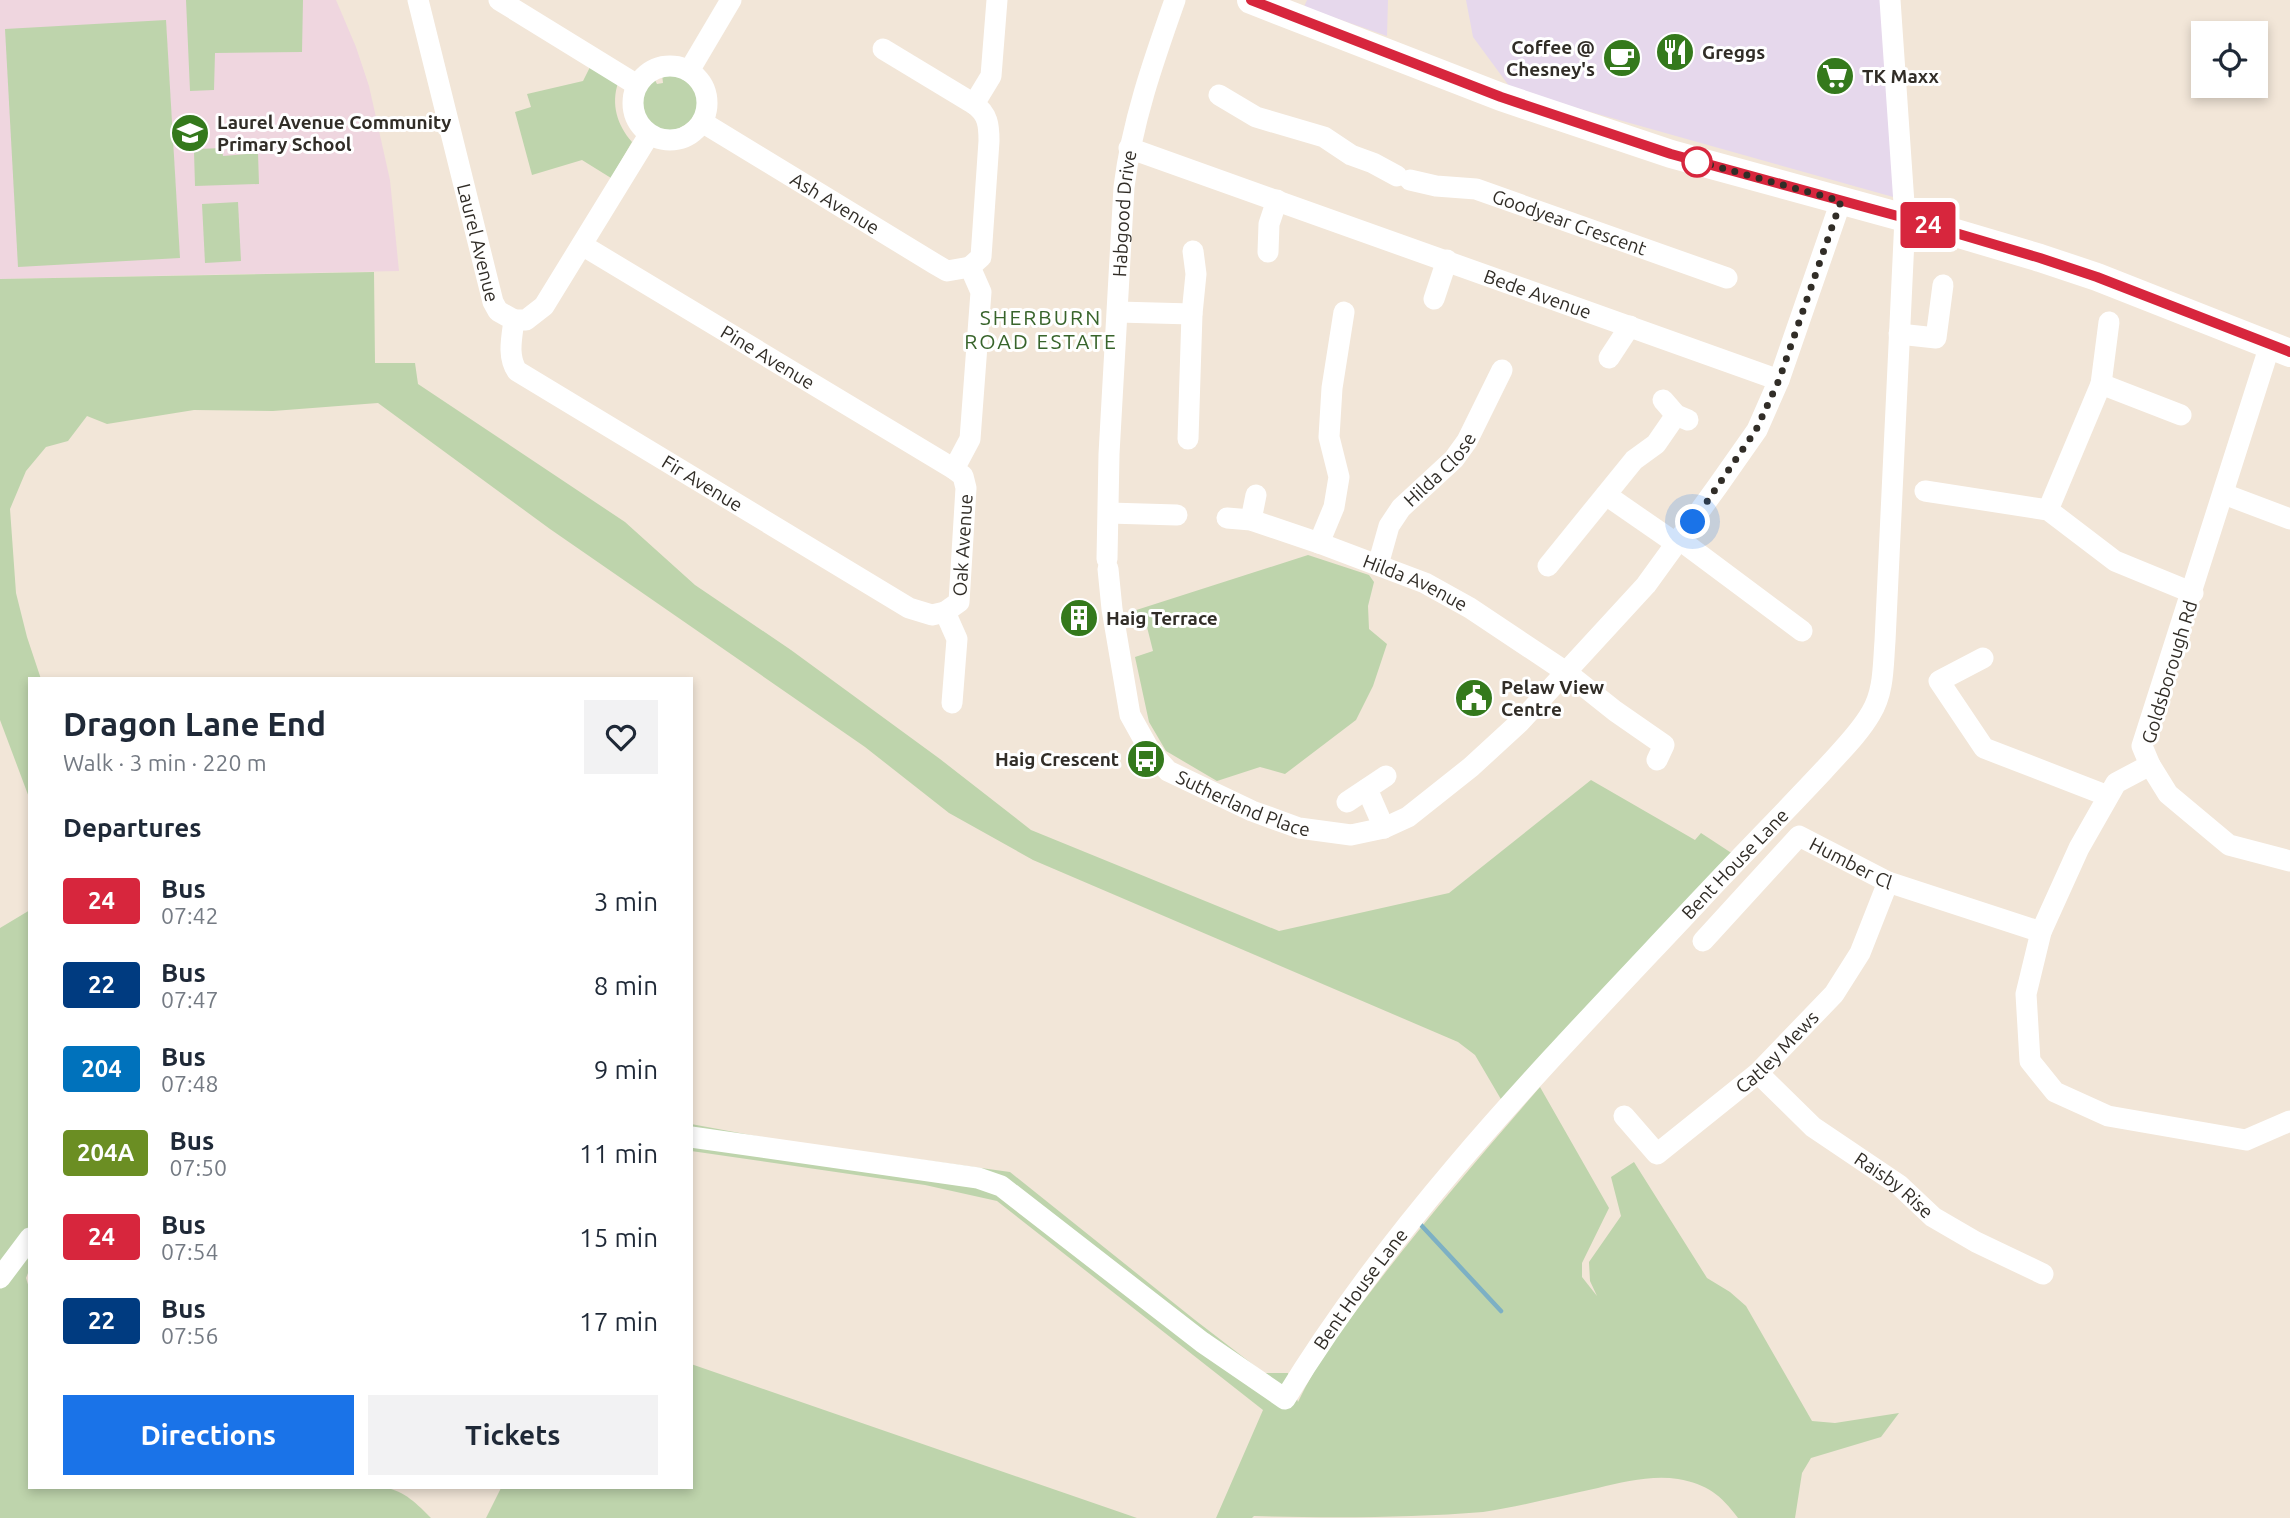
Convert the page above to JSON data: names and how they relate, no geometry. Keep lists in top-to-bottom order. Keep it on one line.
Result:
{"streets":{"street":["Ash Avenue","Habgood Drive","Goodyear Crescent","Laurel Avenue","Bede Avenue","Pine Avenue","Hilda Close","Fir Avenue","Oak Avenue","Hilda Avenue","Goldsborough Rd","Sutherland Place","Humber Cl","Bent House Lane","Catley Mews","Raisby Rise"]},"crossings":[["Ash Avenue","Oak Avenue"],["Habgood Drive","Bede Avenue"],["Habgood Drive","Sutherland Place"],["Laurel Avenue","Fir Avenue"],["Pine Avenue","Oak Avenue"],["Hilda Close","Hilda Avenue"],["Fir Avenue","Oak Avenue"],["Goldsborough Rd","Humber Cl"],["Humber Cl","Catley Mews"],["Catley Mews","Raisby Rise"]],"districts":["SHERBURN ROAD ESTATE"],"places":{"restaurant":["Greggs"],"cafe":["Coffee @ Chesney's"],"supermarket":["TK Maxx"],"school or university":["Laurel Avenue Community Primary School"],"building":["Haig Terrace"],"public building":["Pelaw View Centre"],"bus stop":["Haig Crescent"]},"lines":["bus line 24"],"page":{"on_map":"24","heading":[["Dragon Lane End","Walk · 3 min · 220 m"],"Departures"],"list":[{"mark":"24","name":"Bus","note":"07:42","value":"3 min"},{"mark":"22","name":"Bus","note":"07:47","value":"8 min"},{"mark":"204","name":"Bus","note":"07:48","value":"9 min"},{"mark":"204A","name":"Bus","note":"07:50","value":"11 min"},{"mark":"24","name":"Bus","note":"07:54","value":"15 min"},{"mark":"22","name":"Bus","note":"07:56","value":"17 min"}],"buttons":["Directions","Tickets"]}}
